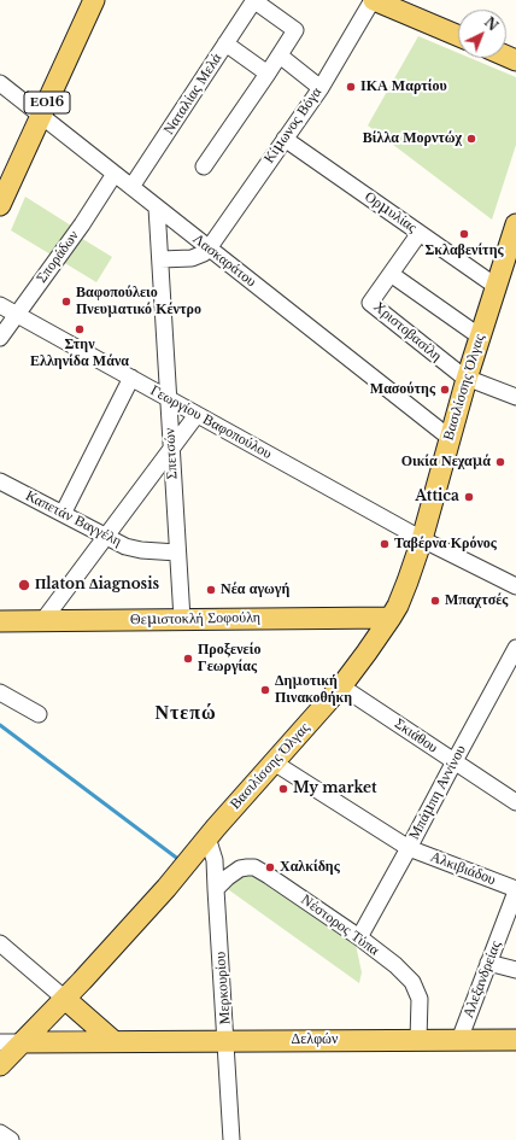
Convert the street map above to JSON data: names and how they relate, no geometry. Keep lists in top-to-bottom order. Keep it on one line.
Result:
{"streets":{"main road":["ΕΟ16","Βασιλίσσης Όλγας","Θεμιστοκλή Σοφούλη","Δελφών"],"street":["Ναταλίας Μελά","Κίμωνος Βόγα","Ορμυλίας","Σποράδων","Λασκαράτου","Χριστοβασίλη","Γεωργίου Βαφοπούλου","Σπετσών","Καπετάν Βαγγέλη","Σκιάθου","Μπάμπη Αννίνου","Αλκιβιάδου","Νέστορος Τύπα","Αλεξανδρείας","Μερκουρίου"]},"crossings":[["Ναταλίας Μελά","Λασκαράτου"],["ΕΟ16","Λασκαράτου"],["Κίμωνος Βόγα","Ορμυλίας"],["Κίμωνος Βόγα","Λασκαράτου"],["Ορμυλίας","Βασιλίσσης Όλγας"],["Σποράδων","Λασκαράτου"],["Σποράδων","Γεωργίου Βαφοπούλου"],["Λασκαράτου","Βασιλίσσης Όλγας"],["Λασκαράτου","Σπετσών"],["Χριστοβασίλη","Βασιλίσσης Όλγας"],["Βασιλίσσης Όλγας","Γεωργίου Βαφοπούλου"],["Βασιλίσσης Όλγας","Θεμιστοκλή Σοφούλη"],["Βασιλίσσης Όλγας","Σκιάθου"],["Βασιλίσσης Όλγας","Αλκιβιάδου"],["Βασιλίσσης Όλγας","Μερκουρίου"],["Βασιλίσσης Όλγας","Δελφών"],["Γεωργίου Βαφοπούλου","Σπετσών"],["Σπετσών","Καπετάν Βαγγέλη"],["Σπετσών","Θεμιστοκλή Σοφούλη"],["Σκιάθου","Μπάμπη Αννίνου"],["Μπάμπη Αννίνου","Αλκιβιάδου"],["Μπάμπη Αννίνου","Νέστορος Τύπα"],["Αλκιβιάδου","Αλεξανδρείας"],["Νέστορος Τύπα","Μερκουρίου"],["Νέστορος Τύπα","Δελφών"],["Αλεξανδρείας","Δελφών"],["Μερκουρίου","Δελφών"]],"districts":["Ντεπώ"],"places":["ΙΚΑ Μαρτίου","Βίλλα Μορντώχ","Σκλαβενίτης","Βαφοπούλειο Πνευματικό Κέντρο","Στην Ελληνίδα Μάνα","Μασούτης","Οικία Νεχαμά","Attica","Ταβέρνα Κρόνος","Πlaton Δiagnosis","Νέα αγωγή","Μπαχτσές","Προξενείο Γεωργίας","Δημοτική Πινακοθήκη","My market","Χαλκίδης"],"north":"top right"}
